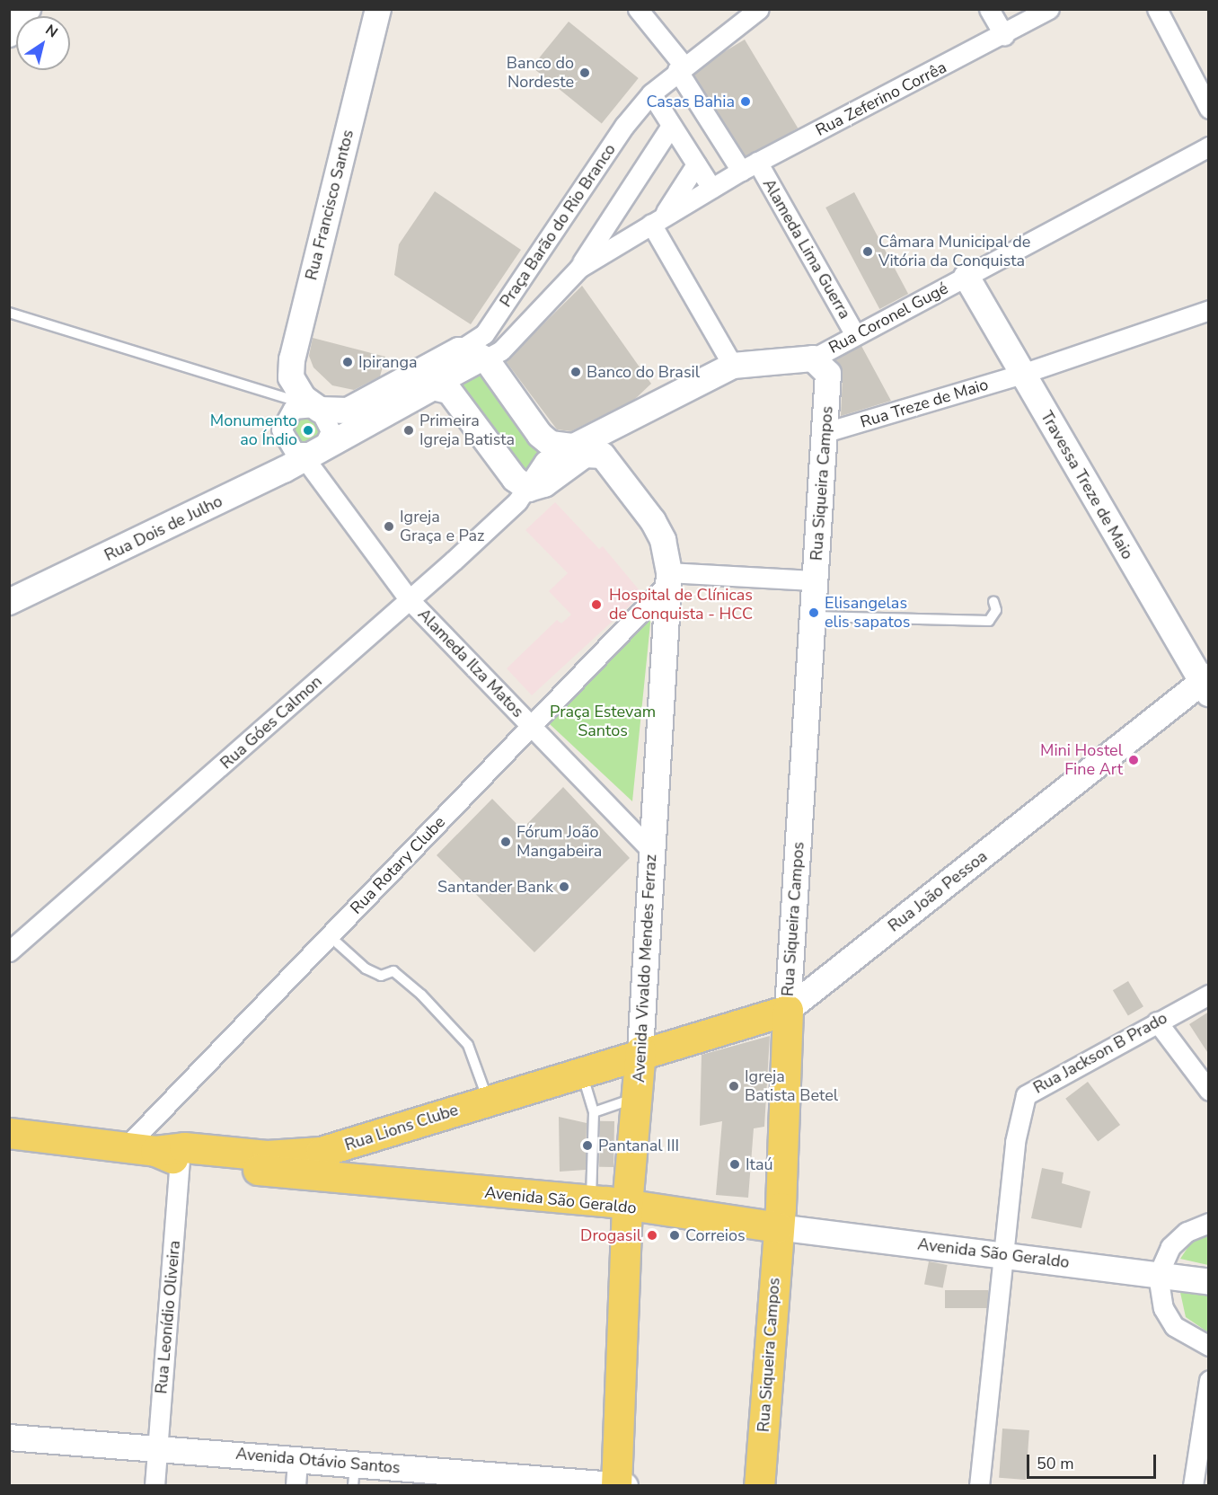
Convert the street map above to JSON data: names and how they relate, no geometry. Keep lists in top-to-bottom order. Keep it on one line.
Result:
{"streets":{"main road":["Rua Siqueira Campos","Rua João Pessoa","Avenida Vivaldo Mendes Ferraz","Rua Lions Clube","Avenida São Geraldo"],"street":["Rua Zeferino Corrêa","Rua Francisco Santos","Praça Barão do Rio Branco","Alameda Lima Guerra","Rua Coronel Gugé","Rua Treze de Maio","Travessa Treze de Maio","Rua Dois de Julho","Alameda Ilza Matos","Rua Góes Calmon","Rua Rotary Clube","Rua Jackson B Prado","Rua Leonídio Oliveira","Avenida Otávio Santos"]},"crossings":[["Rua Zeferino Corrêa","Praça Barão do Rio Branco"],["Rua Zeferino Corrêa","Alameda Lima Guerra"],["Rua Francisco Santos","Rua Dois de Julho"],["Rua Francisco Santos","Alameda Ilza Matos"],["Praça Barão do Rio Branco","Alameda Lima Guerra"],["Praça Barão do Rio Branco","Rua Dois de Julho"],["Alameda Lima Guerra","Rua Coronel Gugé"],["Rua Coronel Gugé","Rua Siqueira Campos"],["Rua Coronel Gugé","Travessa Treze de Maio"],["Rua Coronel Gugé","Rua Góes Calmon"],["Rua Treze de Maio","Rua Siqueira Campos"],["Rua Treze de Maio","Travessa Treze de Maio"],["Rua Siqueira Campos","Rua João Pessoa"],["Rua Siqueira Campos","Avenida São Geraldo"],["Travessa Treze de Maio","Rua João Pessoa"],["Rua Dois de Julho","Alameda Ilza Matos"],["Alameda Ilza Matos","Rua Góes Calmon"],["Alameda Ilza Matos","Rua Rotary Clube"],["Rua Rotary Clube","Avenida Vivaldo Mendes Ferraz"],["Rua Rotary Clube","Avenida São Geraldo"],["Rua João Pessoa","Avenida Vivaldo Mendes Ferraz"],["Rua João Pessoa","Rua Lions Clube"],["Avenida Vivaldo Mendes Ferraz","Rua Lions Clube"],["Avenida Vivaldo Mendes Ferraz","Avenida São Geraldo"],["Avenida Vivaldo Mendes Ferraz","Avenida Otávio Santos"],["Rua Jackson B Prado","Avenida São Geraldo"],["Rua Lions Clube","Avenida São Geraldo"],["Rua Lions Clube","Rua Leonídio Oliveira"],["Avenida São Geraldo","Rua Leonídio Oliveira"],["Rua Leonídio Oliveira","Avenida Otávio Santos"]],"parks":["Praça Estevam Santos"],"places":["Banco do Nordeste","Casas Bahia","Câmara Municipal de Vitória da Conquista","Ipiranga","Banco do Brasil","Monumento ao Índio","Primeira Igreja Batista","Igreja Graça e Paz","Hospital de Clínicas de Conquista - HCC","Elisangelas elis sapatos","Mini Hostel Fine Art","Fórum João Mangabeira","Santander Bank","Igreja Batista Betel","Pantanal III","Itaú","Drogasil","Correios"],"scale_bar":"50 m","north":"top right"}
